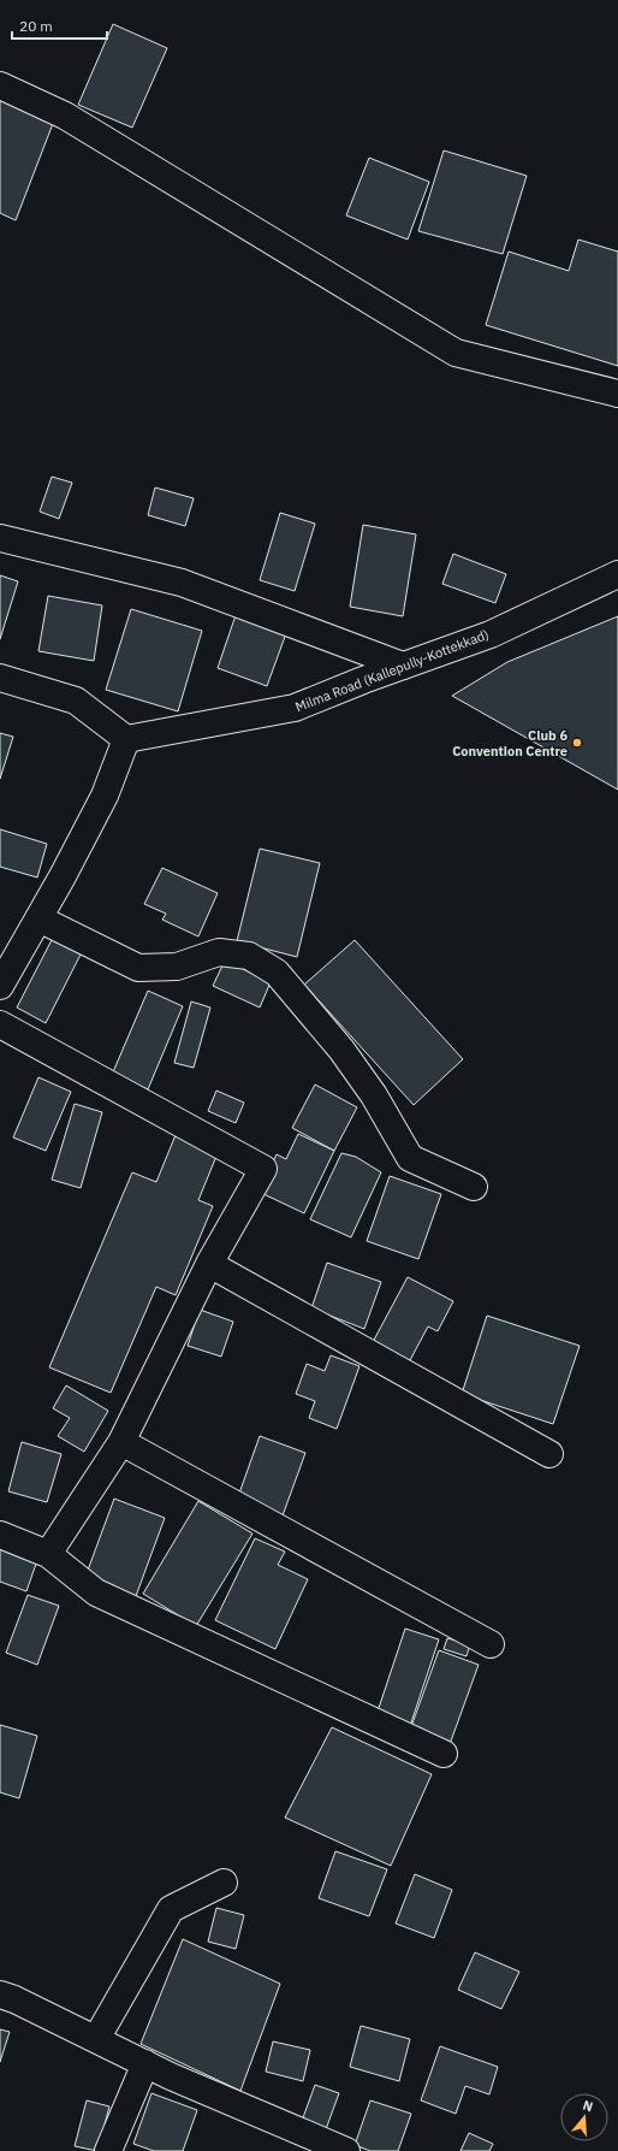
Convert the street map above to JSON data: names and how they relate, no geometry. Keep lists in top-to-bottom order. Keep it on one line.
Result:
{"streets":{"street":["Milma Road (Kallepully-Kottekkad)"]},"places":["Club 6 Convention Centre"],"scale_bar":"20 m","north":"top"}
